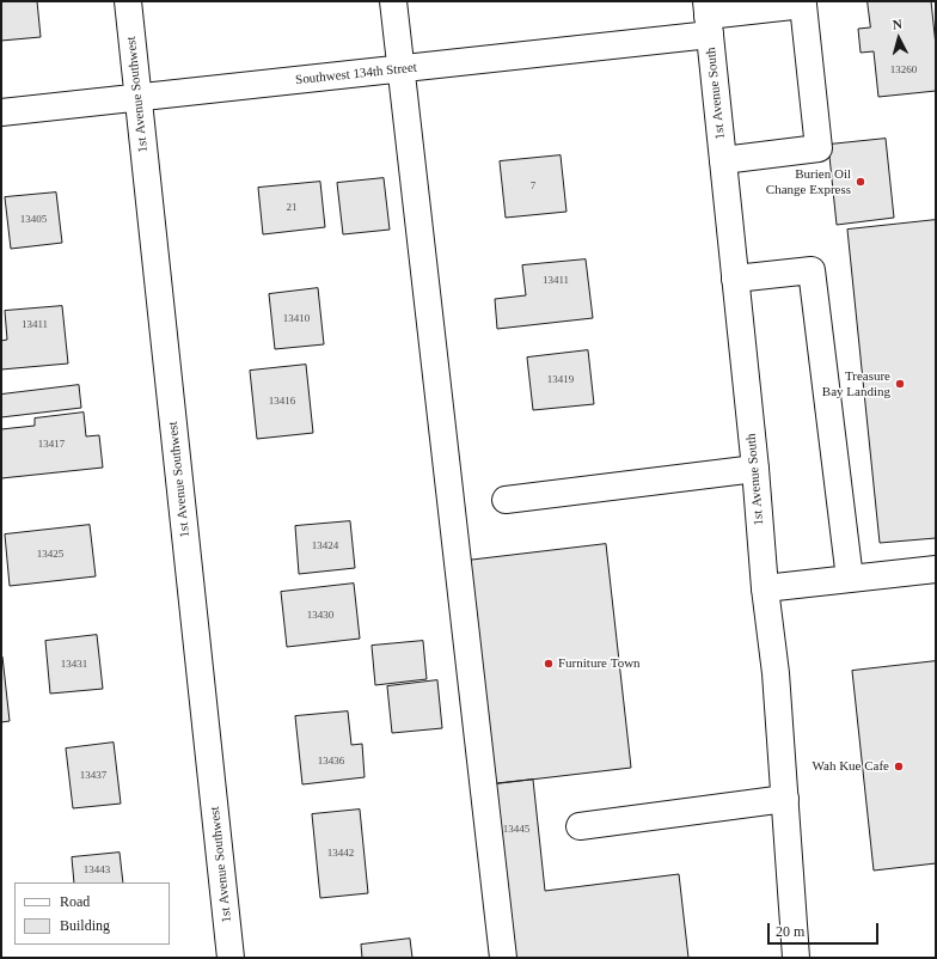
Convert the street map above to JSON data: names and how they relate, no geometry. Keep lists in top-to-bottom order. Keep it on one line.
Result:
{"streets":{"street":["Southwest 134th Street","1st Avenue South","1st Avenue Southwest"]},"crossings":[["Southwest 134th Street","1st Avenue South"],["Southwest 134th Street","1st Avenue Southwest"]],"places":["Burien Oil Change Express","Treasure Bay Landing","Furniture Town","Wah Kue Cafe"],"house_numbers":["13260","7","21","13405","13411","13410","13411","13419","13416","13417","13424","13425","13430","13431","13436","13437","13445","13442","13443"],"legend":["Road","Building"],"scale_bar":"20 m","north":"top"}
